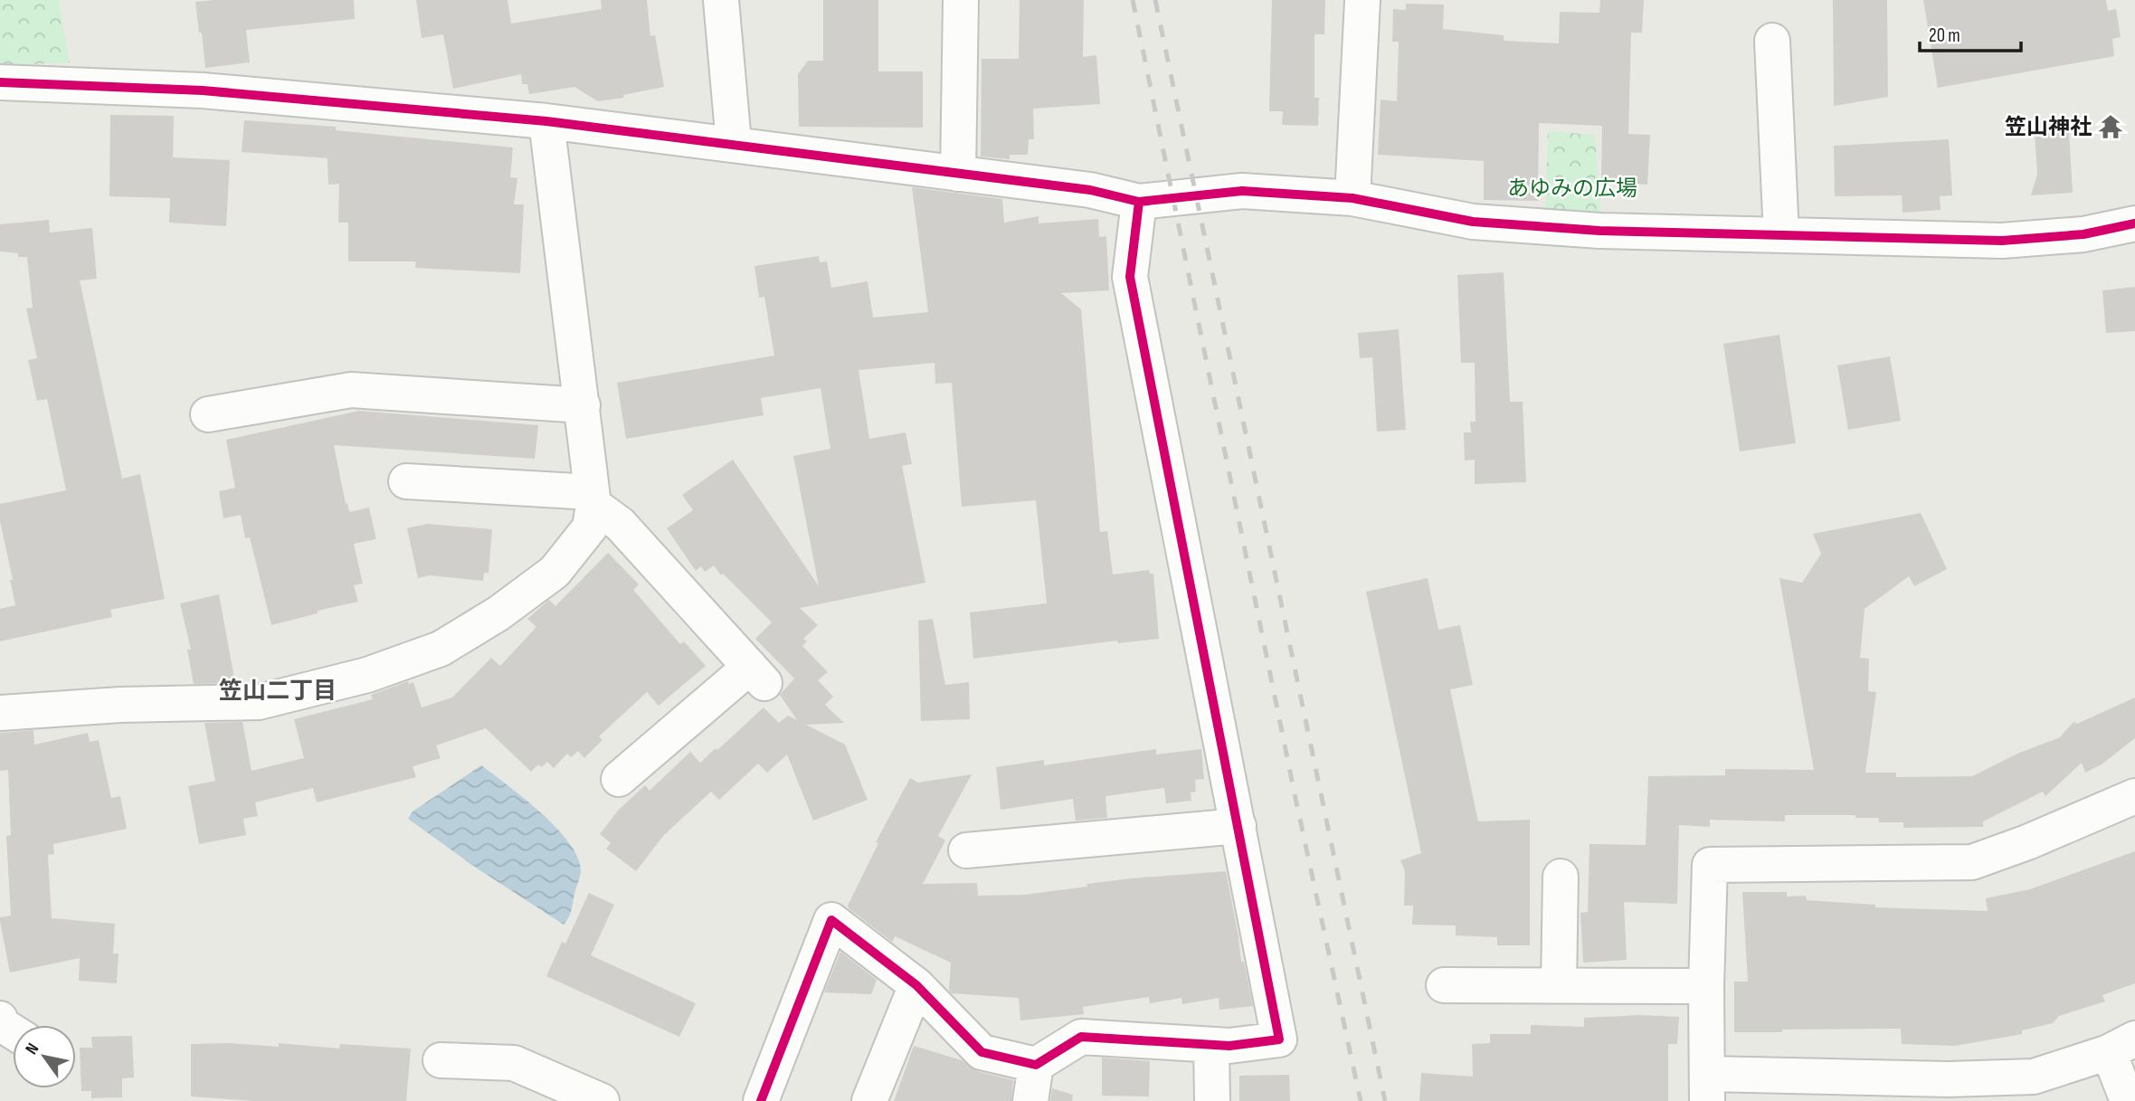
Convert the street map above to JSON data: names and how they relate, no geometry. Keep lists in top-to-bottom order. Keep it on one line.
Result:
{"districts":["笠山二丁目"],"parks":["あゆみの広場"],"places":{"temple":["笠山神社"]},"scale_bar":"20 m","north":"top left"}
